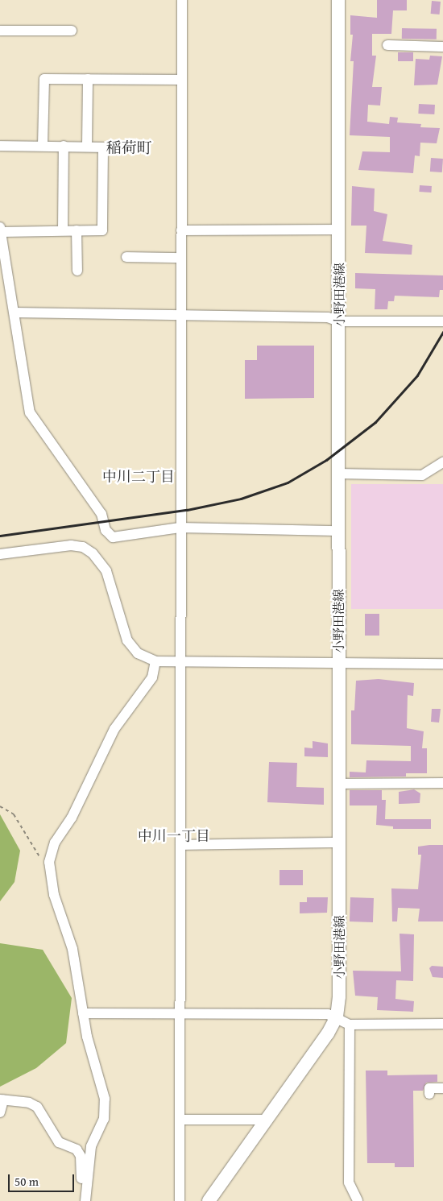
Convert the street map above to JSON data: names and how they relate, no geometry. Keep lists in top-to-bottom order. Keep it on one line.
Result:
{"streets":{"main road":["小野田港線"]},"districts":["稲荷町","中川二丁目","中川一丁目"],"scale_bar":"50 m"}
